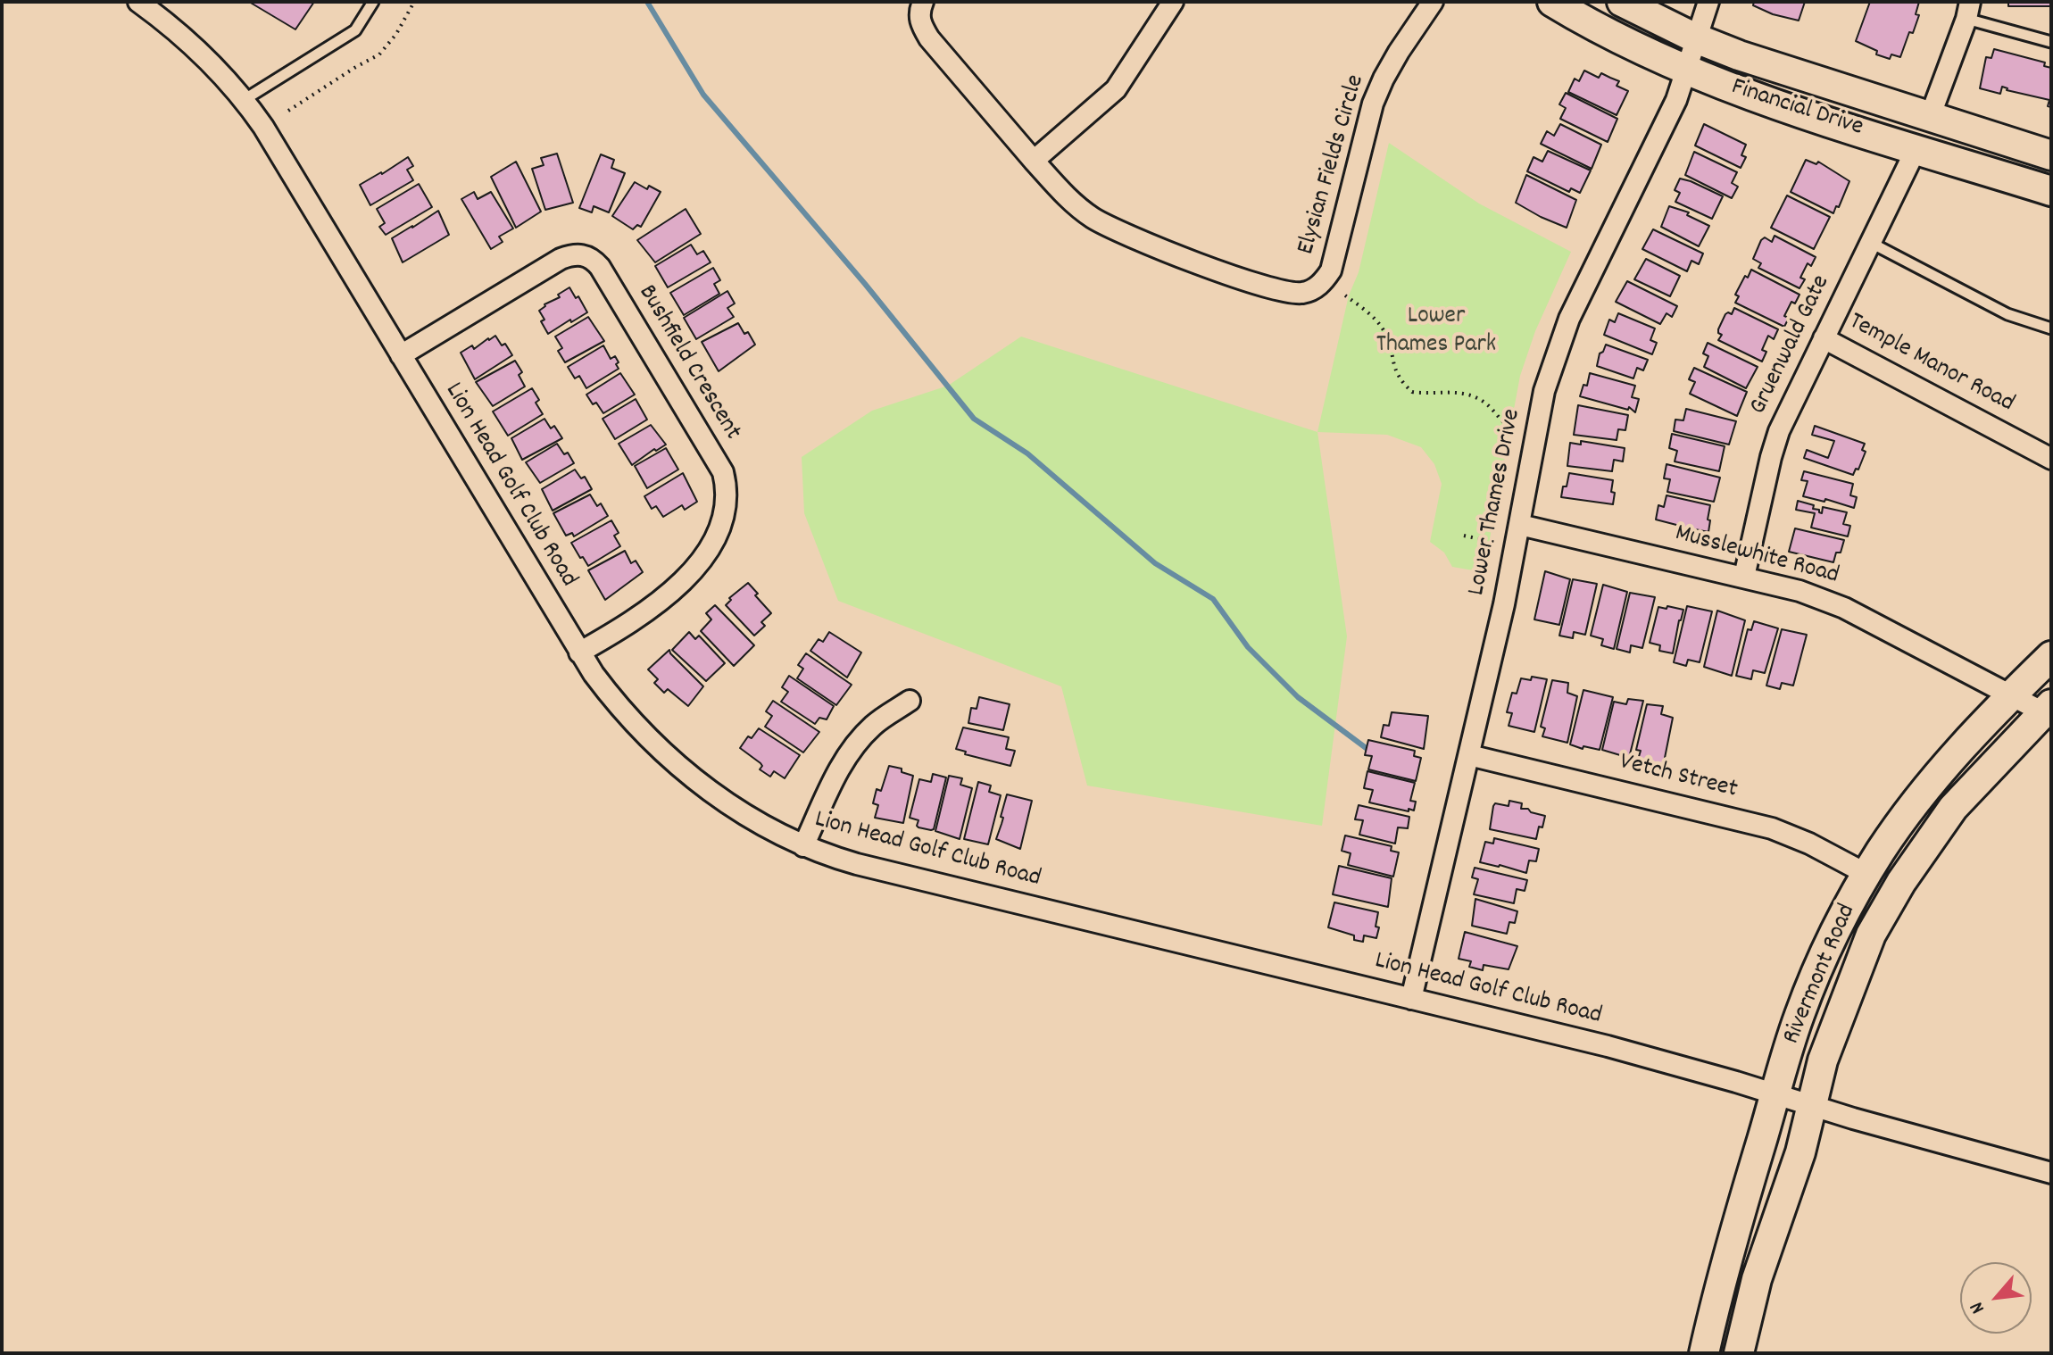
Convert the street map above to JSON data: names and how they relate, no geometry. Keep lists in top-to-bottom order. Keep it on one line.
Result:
{"streets":{"street":["Financial Drive","Elysian Fields Circle","Gruenwald Gate","Bushfield Crescent","Temple Manor Road","Lion Head Golf Club Road","Lower Thames Drive","Musslewhite Road","Vetch Street","Rivermont Road"]},"crossings":[["Financial Drive","Gruenwald Gate"],["Financial Drive","Lower Thames Drive"],["Gruenwald Gate","Temple Manor Road"],["Gruenwald Gate","Musslewhite Road"],["Bushfield Crescent","Lion Head Golf Club Road"],["Lion Head Golf Club Road","Lower Thames Drive"],["Lion Head Golf Club Road","Rivermont Road"],["Lower Thames Drive","Musslewhite Road"],["Lower Thames Drive","Vetch Street"],["Musslewhite Road","Rivermont Road"],["Vetch Street","Rivermont Road"]],"parks":["Lower Thames Park"],"north":"bottom left"}
